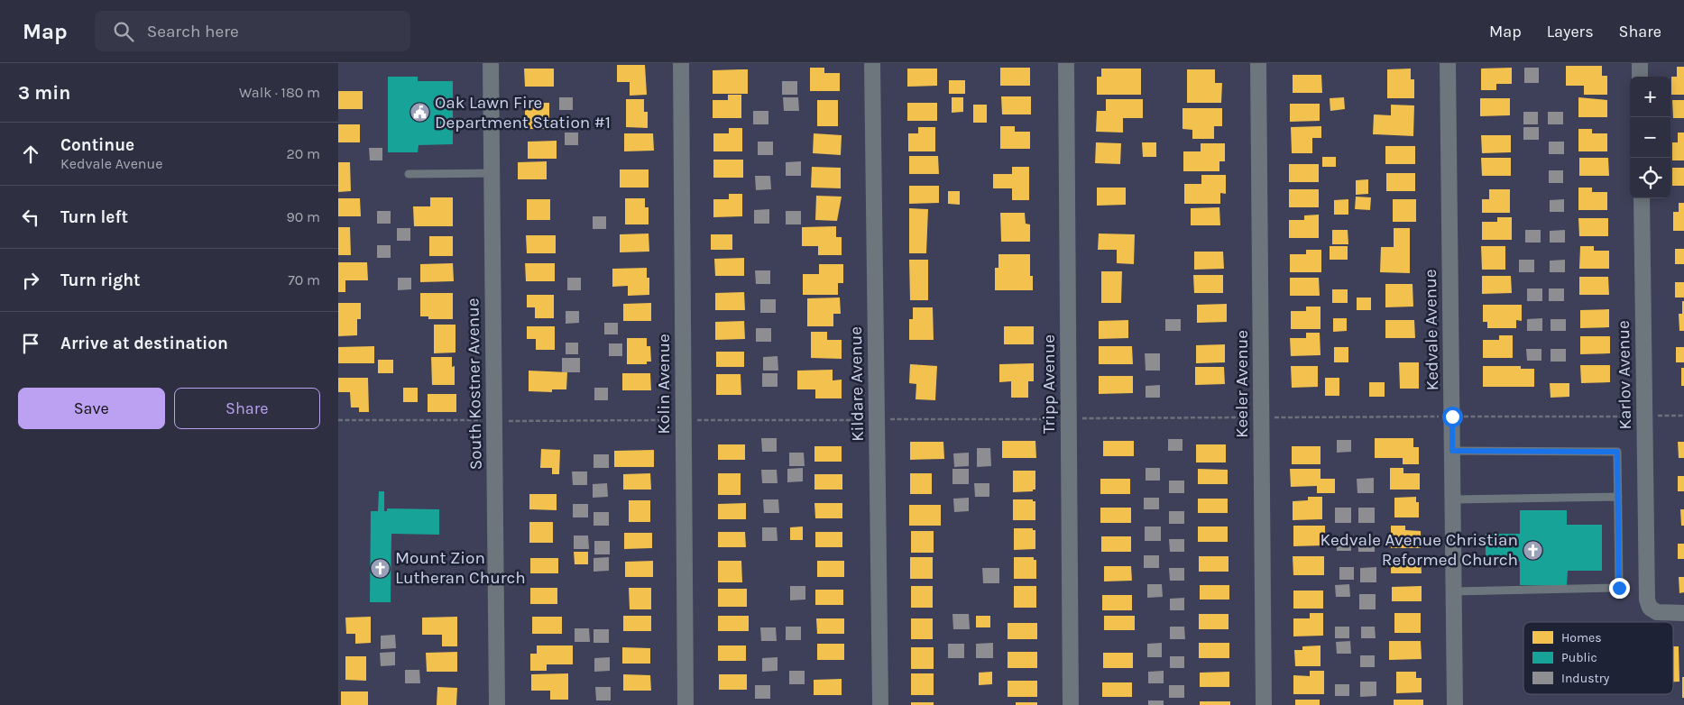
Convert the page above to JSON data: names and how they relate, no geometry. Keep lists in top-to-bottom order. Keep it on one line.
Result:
{"streets":{"street":["Kedvale Avenue","Karlov Avenue","South Kostner Avenue","Kolin Avenue","Kildare Avenue","Tripp Avenue","Keeler Avenue"]},"places":{"public building":["Oak Lawn Fire Department Station #1"],"church":["Kedvale Avenue Christian Reformed Church","Mount Zion Lutheran Church"]},"legend":["Homes","Public","Industry"],"page":{"header":"Map","search":"Search here","nav":["Map","Layers","Share"],"heading":["3 min","Walk · 180 m"],"map_buttons":["+","−"],"list":[["Continue","Kedvale Avenue","20 m"],["Turn left","90 m"],["Turn right","70 m"],"Arrive at destination"],"buttons":["Save","Share"]}}
